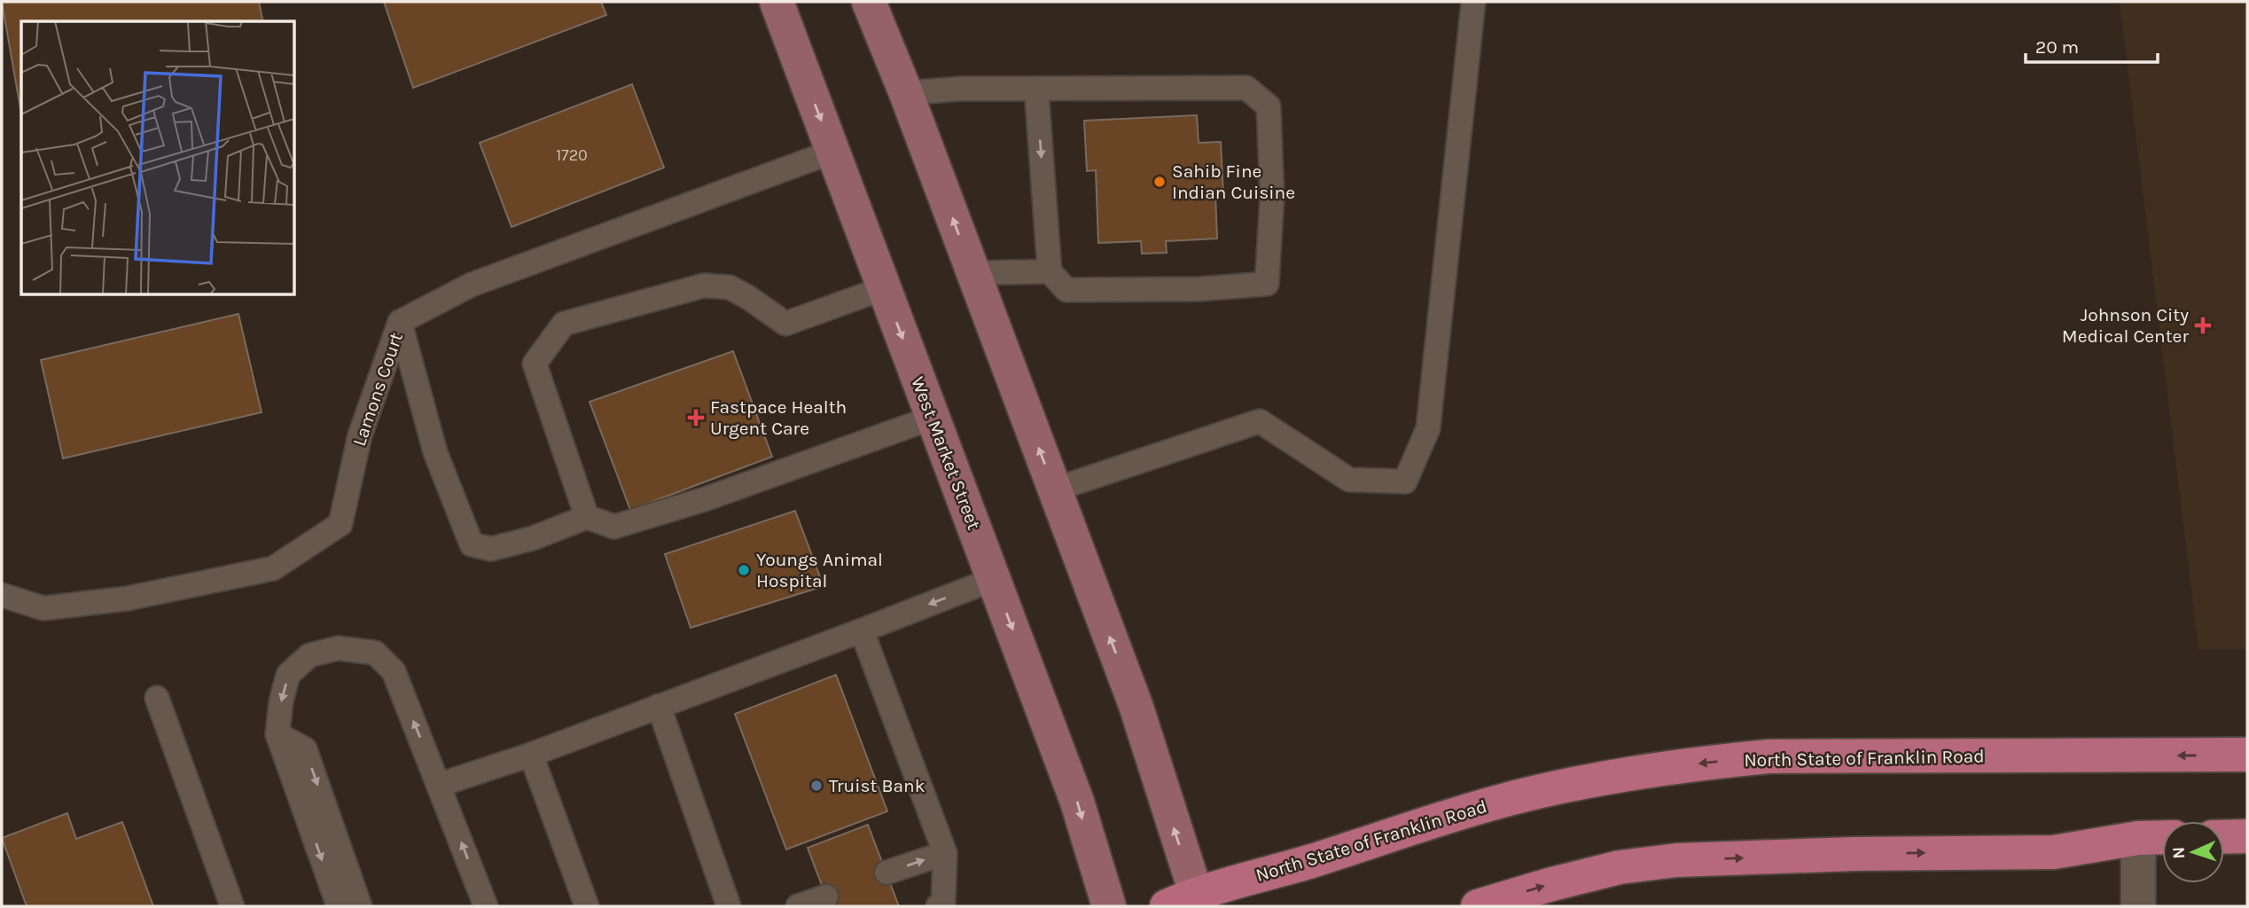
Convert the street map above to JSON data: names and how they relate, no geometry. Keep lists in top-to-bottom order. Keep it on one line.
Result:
{"streets":{"highway":["North State of Franklin Road"],"main road":["West Market Street"],"lane":["Lamons Court"]},"crossings":[["Lamons Court","West Market Street"]],"places":{"other":["Sahib Fine Indian Cuisine","Youngs Animal Hospital","Truist Bank"],"health":["Johnson City Medical Center","Fastpace Health Urgent Care"]},"house_numbers":["1720"],"scale_bar":"20 m","north":"left"}
